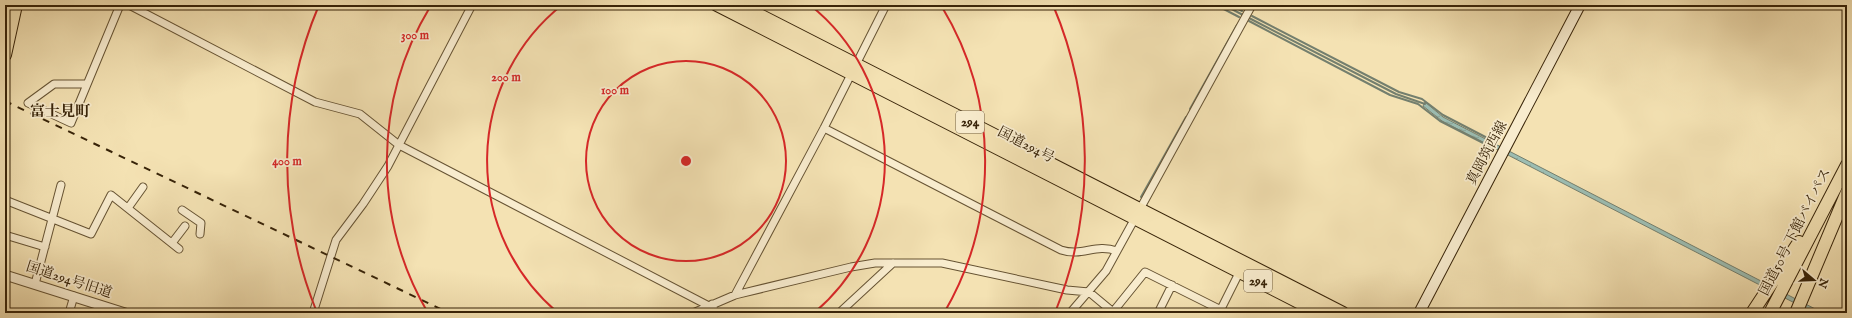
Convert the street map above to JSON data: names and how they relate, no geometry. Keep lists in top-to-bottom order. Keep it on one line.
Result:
{"streets":{"main road":["294","国道294号","真岡筑西線","国道50号 下館バイパス"],"street":["国道294号旧道"]},"districts":["富士見町"],"north":"right","rings":["300 m","200 m","100 m","400 m"]}
